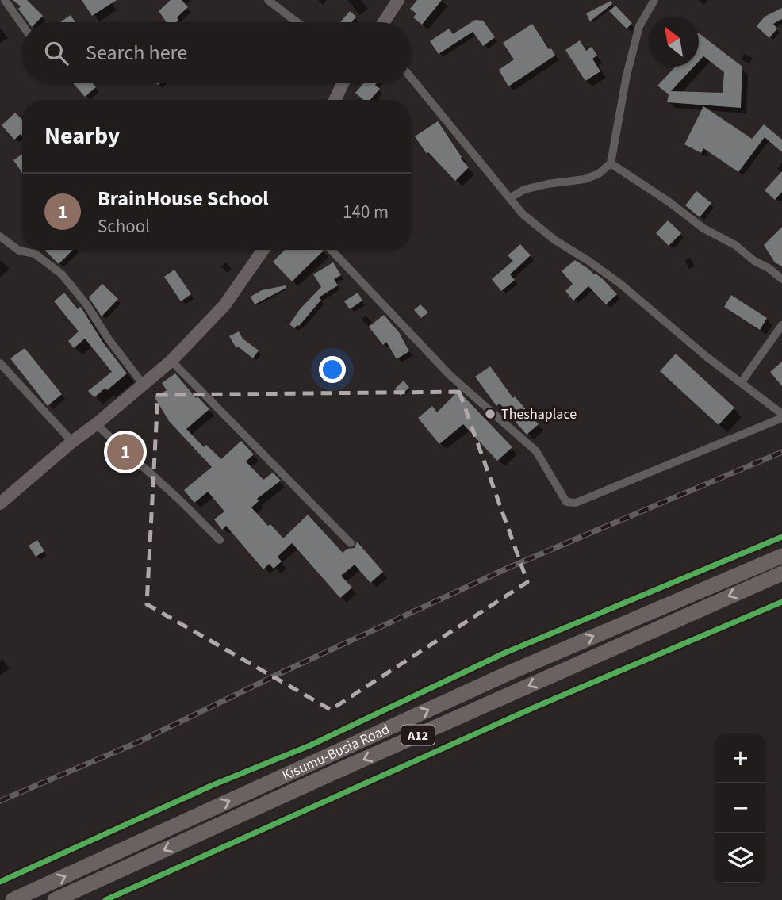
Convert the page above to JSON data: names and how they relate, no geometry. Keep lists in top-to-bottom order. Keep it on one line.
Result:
{"streets":{"highway":["A12","Kisumu-Busia Road"]},"places":["Theshaplace"],"north":"top left","page":{"search":"Search here","heading":"Nearby","list":[{"mark":"1","name":"BrainHouse School","note":"School","value":"140 m"}],"pins":"1","map_buttons":["+","−"]}}
